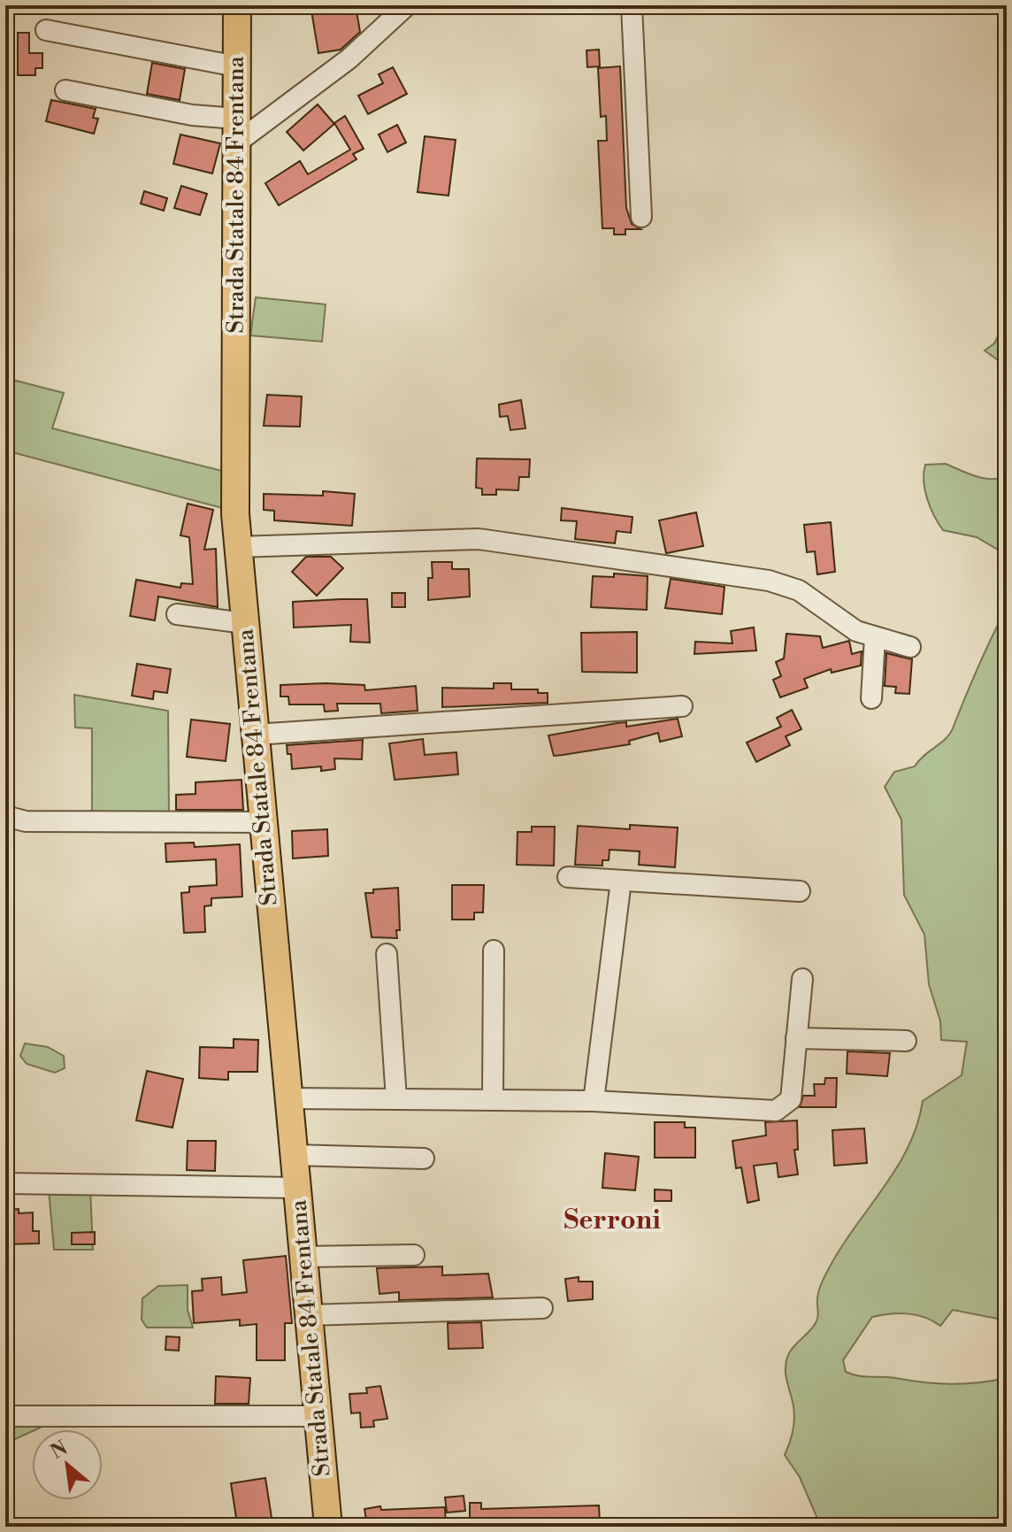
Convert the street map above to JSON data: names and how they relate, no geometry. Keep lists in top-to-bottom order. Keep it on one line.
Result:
{"streets":{"main road":["Strada Statale 84 Frentana"]},"districts":["Serroni"],"north":"top left"}
